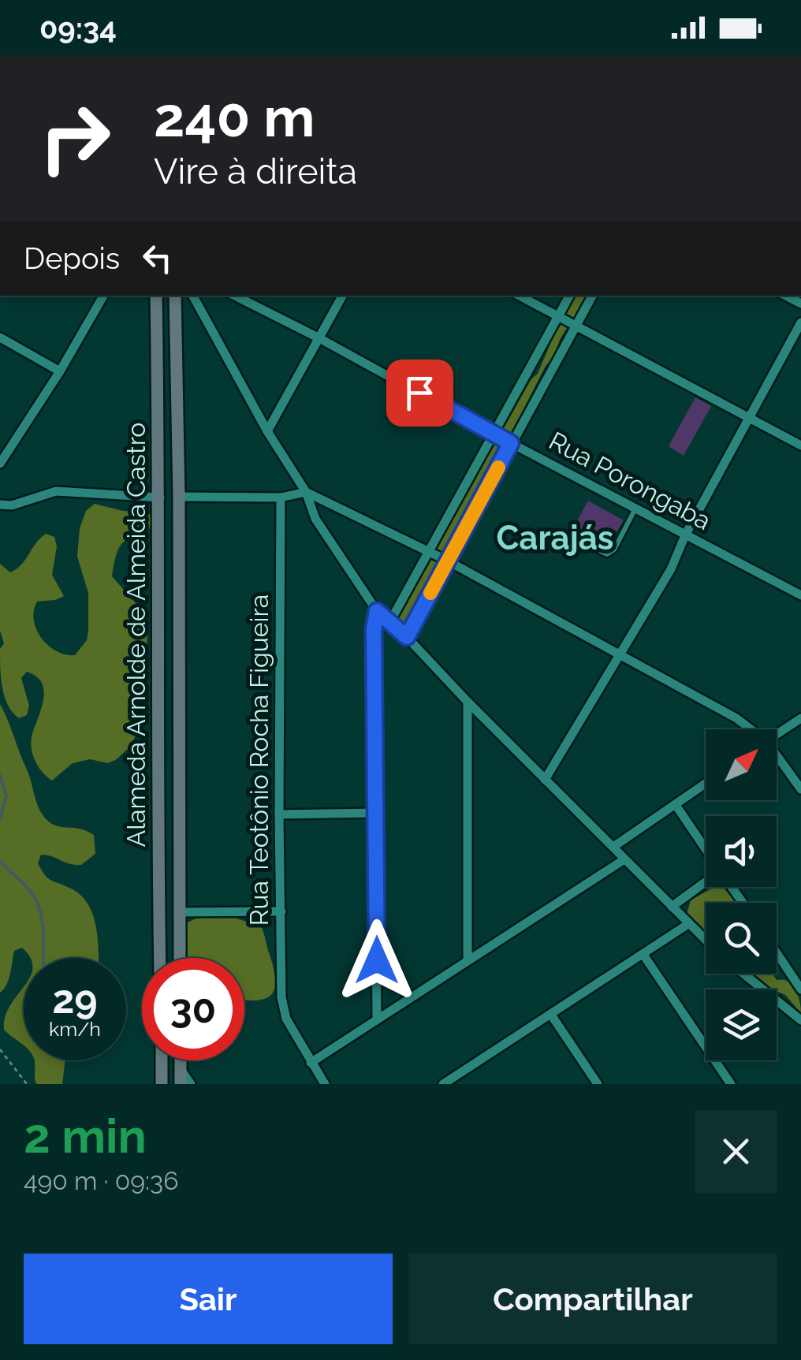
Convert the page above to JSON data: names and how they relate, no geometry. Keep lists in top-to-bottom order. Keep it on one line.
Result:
{"streets":{"main road":["Alameda Arnolde de Almeida Castro"],"street":["Rua Porongaba","Rua Teotônio Rocha Figueira"]},"districts":["Carajás"],"north":"top right","page":{"status":"09:34","turn":["240 m","Vire à direita"],"then":"Depois","speed":"29 km/h","limit":"30","heading":["2 min","490 m · 09:36"],"buttons":["Sair","Compartilhar"]}}
